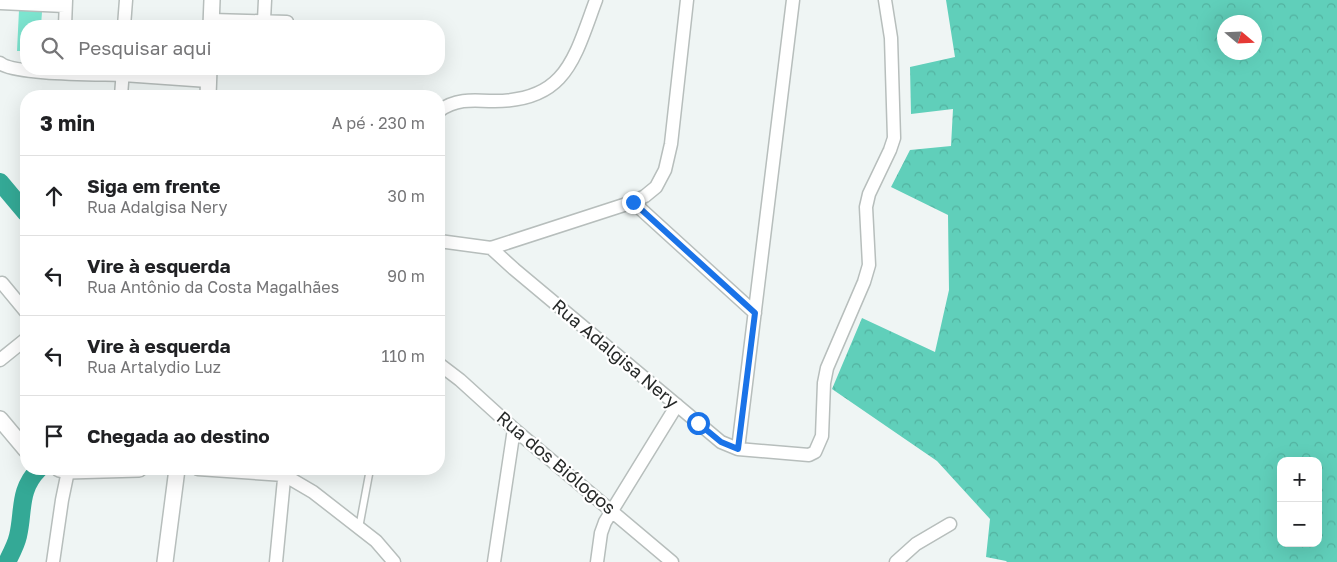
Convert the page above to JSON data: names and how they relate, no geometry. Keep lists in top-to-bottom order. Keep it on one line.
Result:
{"streets":{"street":["Rua Adalgisa Nery","Rua dos Biólogos"]},"north":"right","page":{"search":"Pesquisar aqui","heading":["3 min","A pé · 230 m"],"list":[["Siga em frente","Rua Adalgisa Nery","30 m"],["Vire à esquerda","Rua Antônio da Costa Magalhães","90 m"],["Vire à esquerda","Rua Artalydio Luz","110 m"],"Chegada ao destino"],"map_buttons":["+","−"]}}
